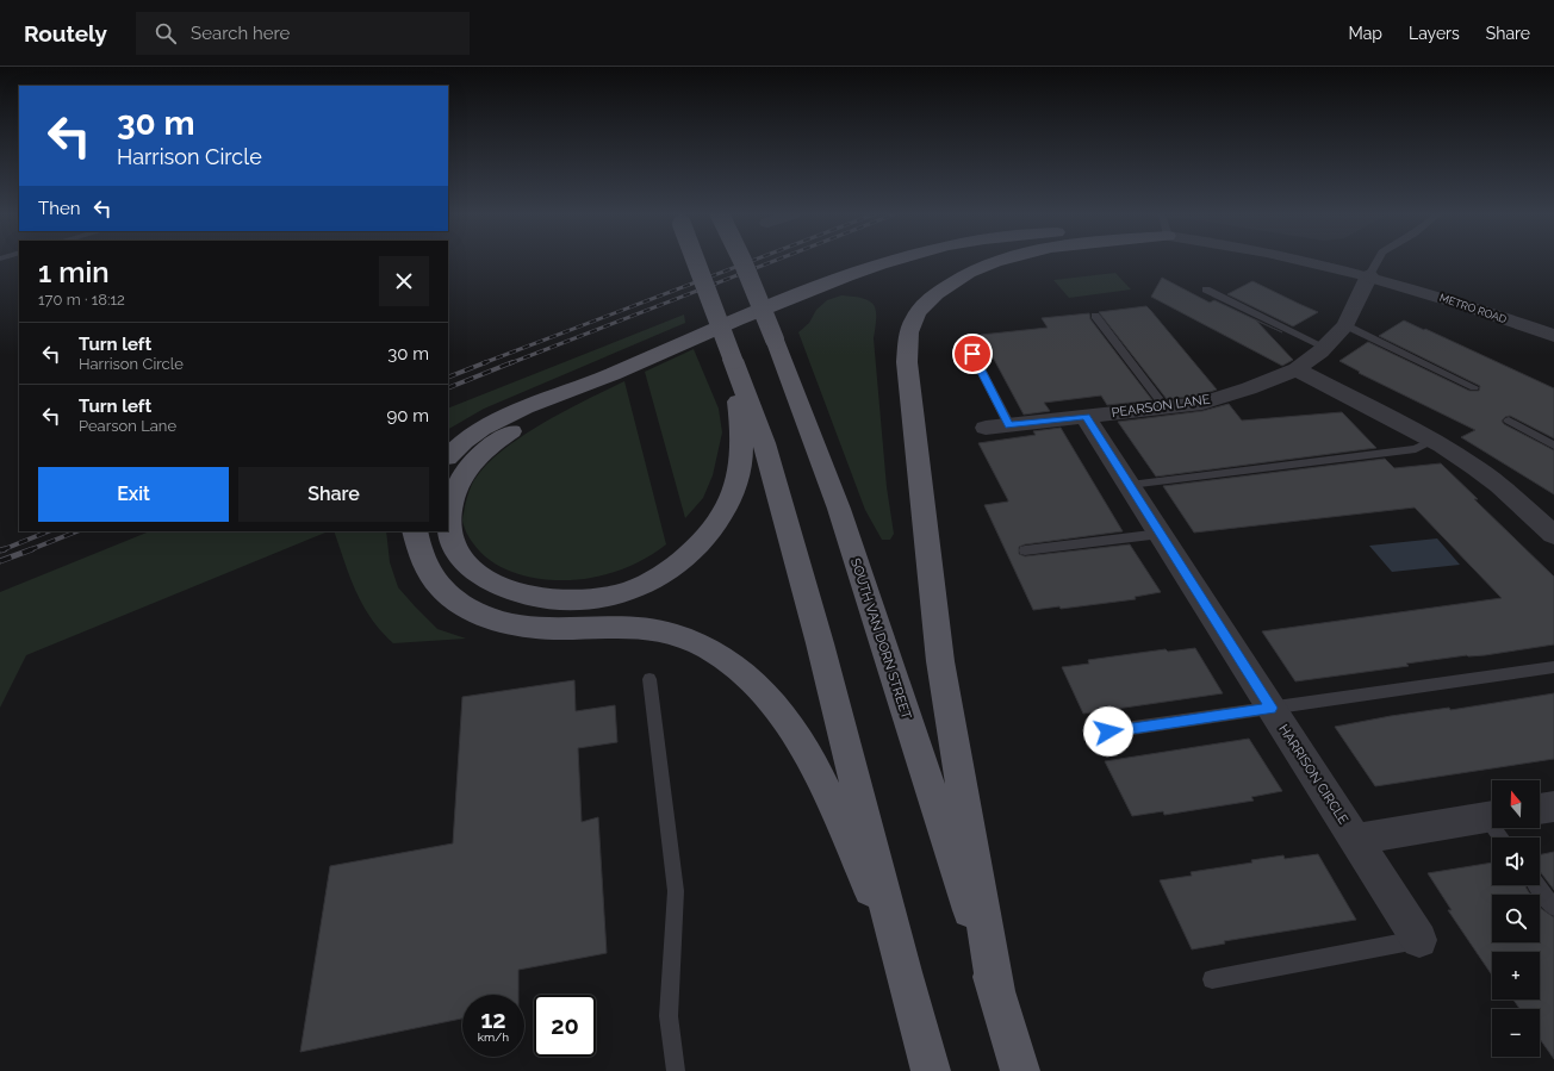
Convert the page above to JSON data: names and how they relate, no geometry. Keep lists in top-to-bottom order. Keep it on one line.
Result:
{"streets":{"main road":["SOUTH VAN DORN STREET"],"street":["METRO ROAD","PEARSON LANE","HARRISON CIRCLE"]},"crossings":[["METRO ROAD","PEARSON LANE"],["PEARSON LANE","HARRISON CIRCLE"]],"north":"top","page":{"header":"Routely","search":"Search here","nav":["Map","Layers","Share"],"turn":["30 m","Harrison Circle"],"then":"Then","heading":["1 min","170 m · 18:12"],"list":[{"name":"Turn left","note":"Harrison Circle","value":"30 m"},{"name":"Turn left","note":"Pearson Lane","value":"90 m"}],"buttons":["Exit","Share"],"map_buttons":["+","−"],"speed":"12 km/h","limit":"20"}}
